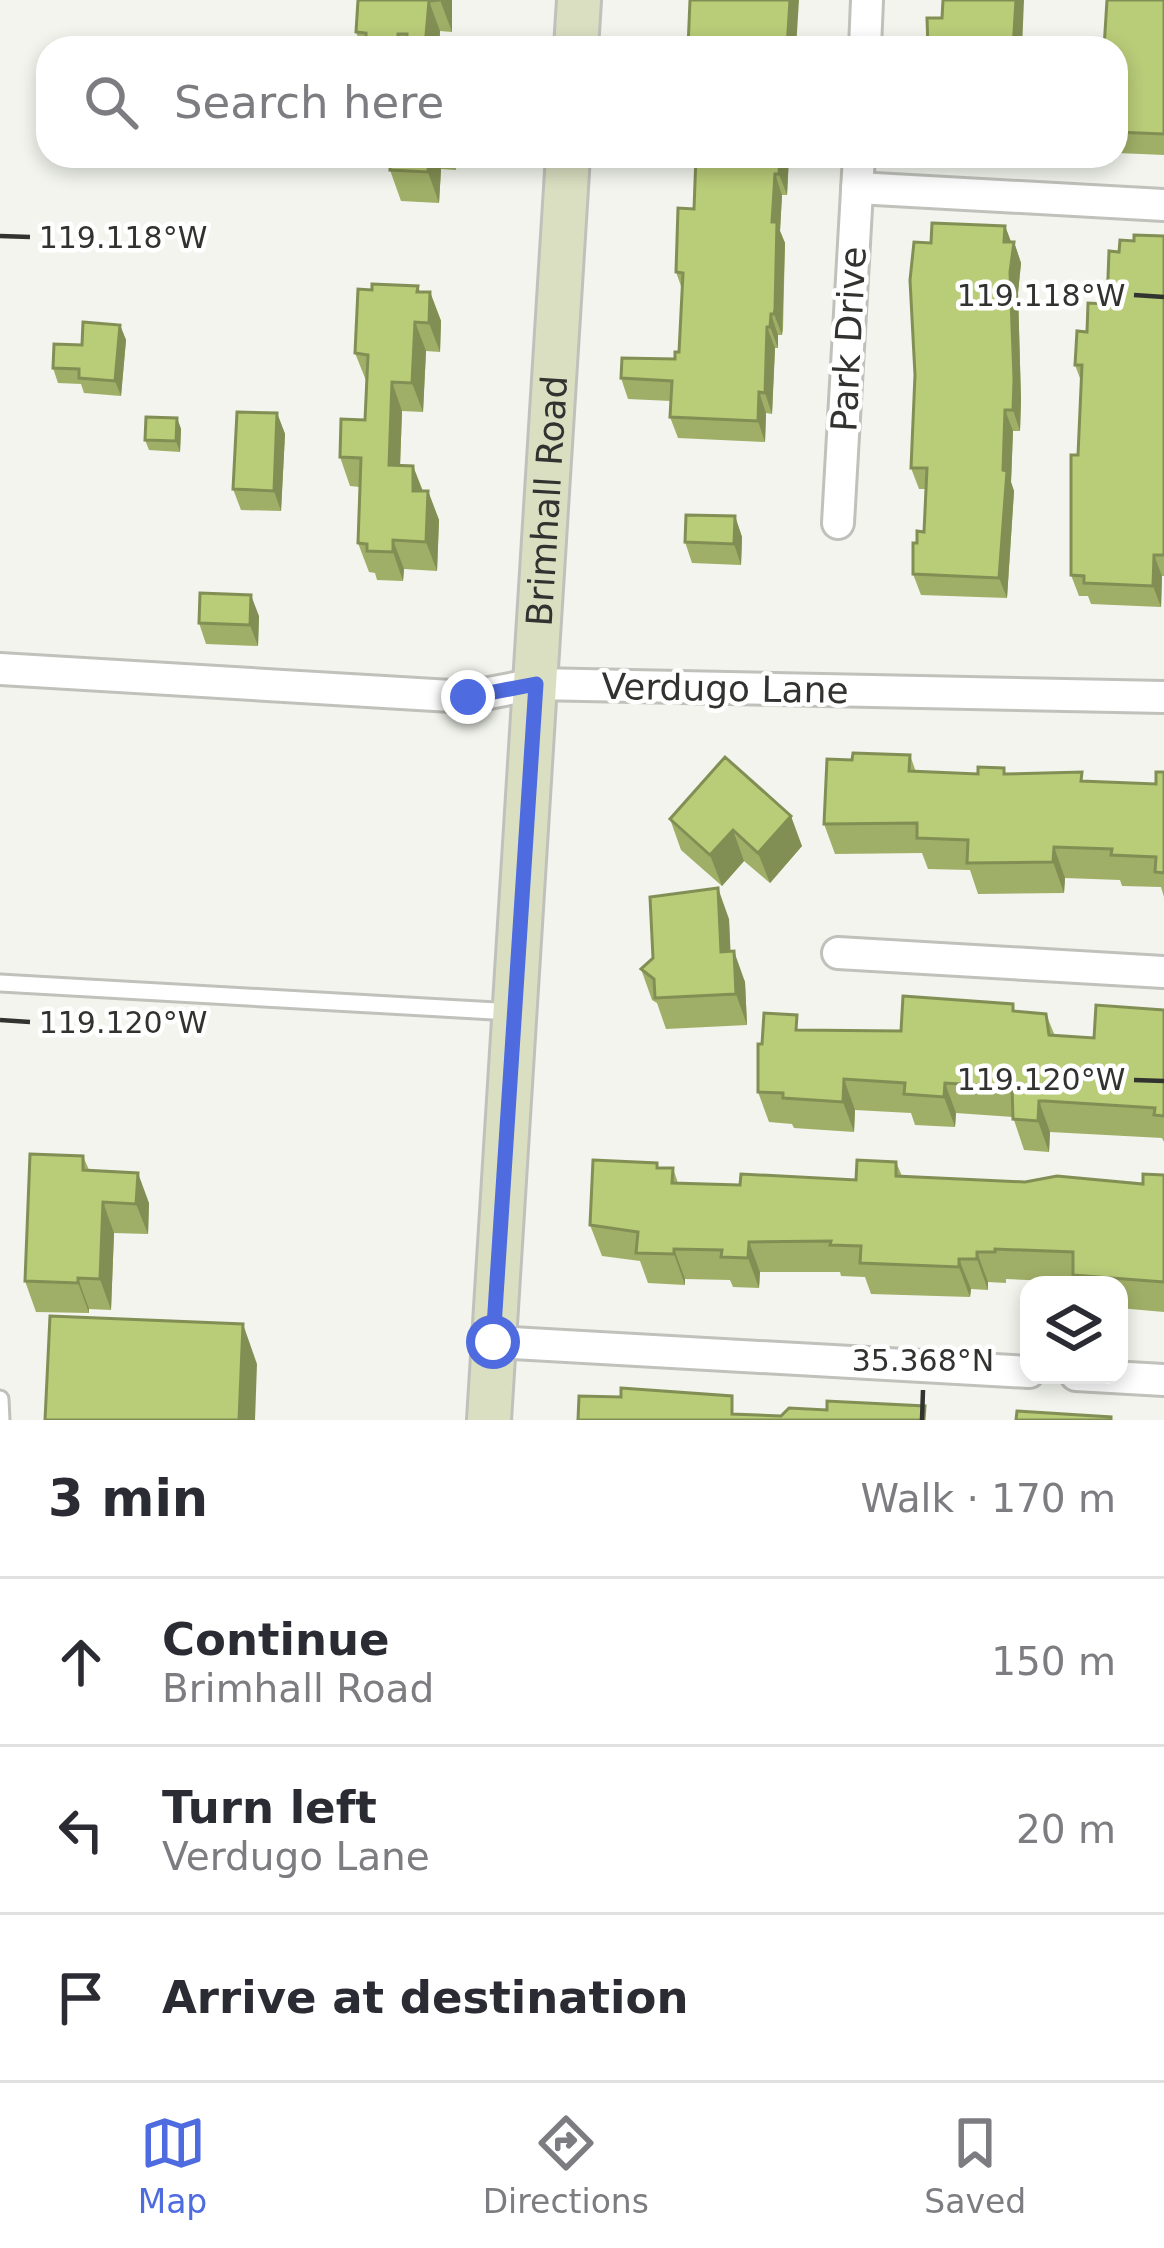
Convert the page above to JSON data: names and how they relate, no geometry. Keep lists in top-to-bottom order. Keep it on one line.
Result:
{"streets":{"street":["Park Drive","Brimhall Road","Verdugo Lane"]},"crossings":[["Brimhall Road","Verdugo Lane"]],"page":{"search":"Search here","heading":["3 min","Walk · 170 m"],"list":[["Continue","Brimhall Road","150 m"],["Turn left","Verdugo Lane","20 m"],"Arrive at destination"],"nav":["Map","Directions","Saved"]},"coordinates":["119.118°W","119.120°W","35.368°N"]}
